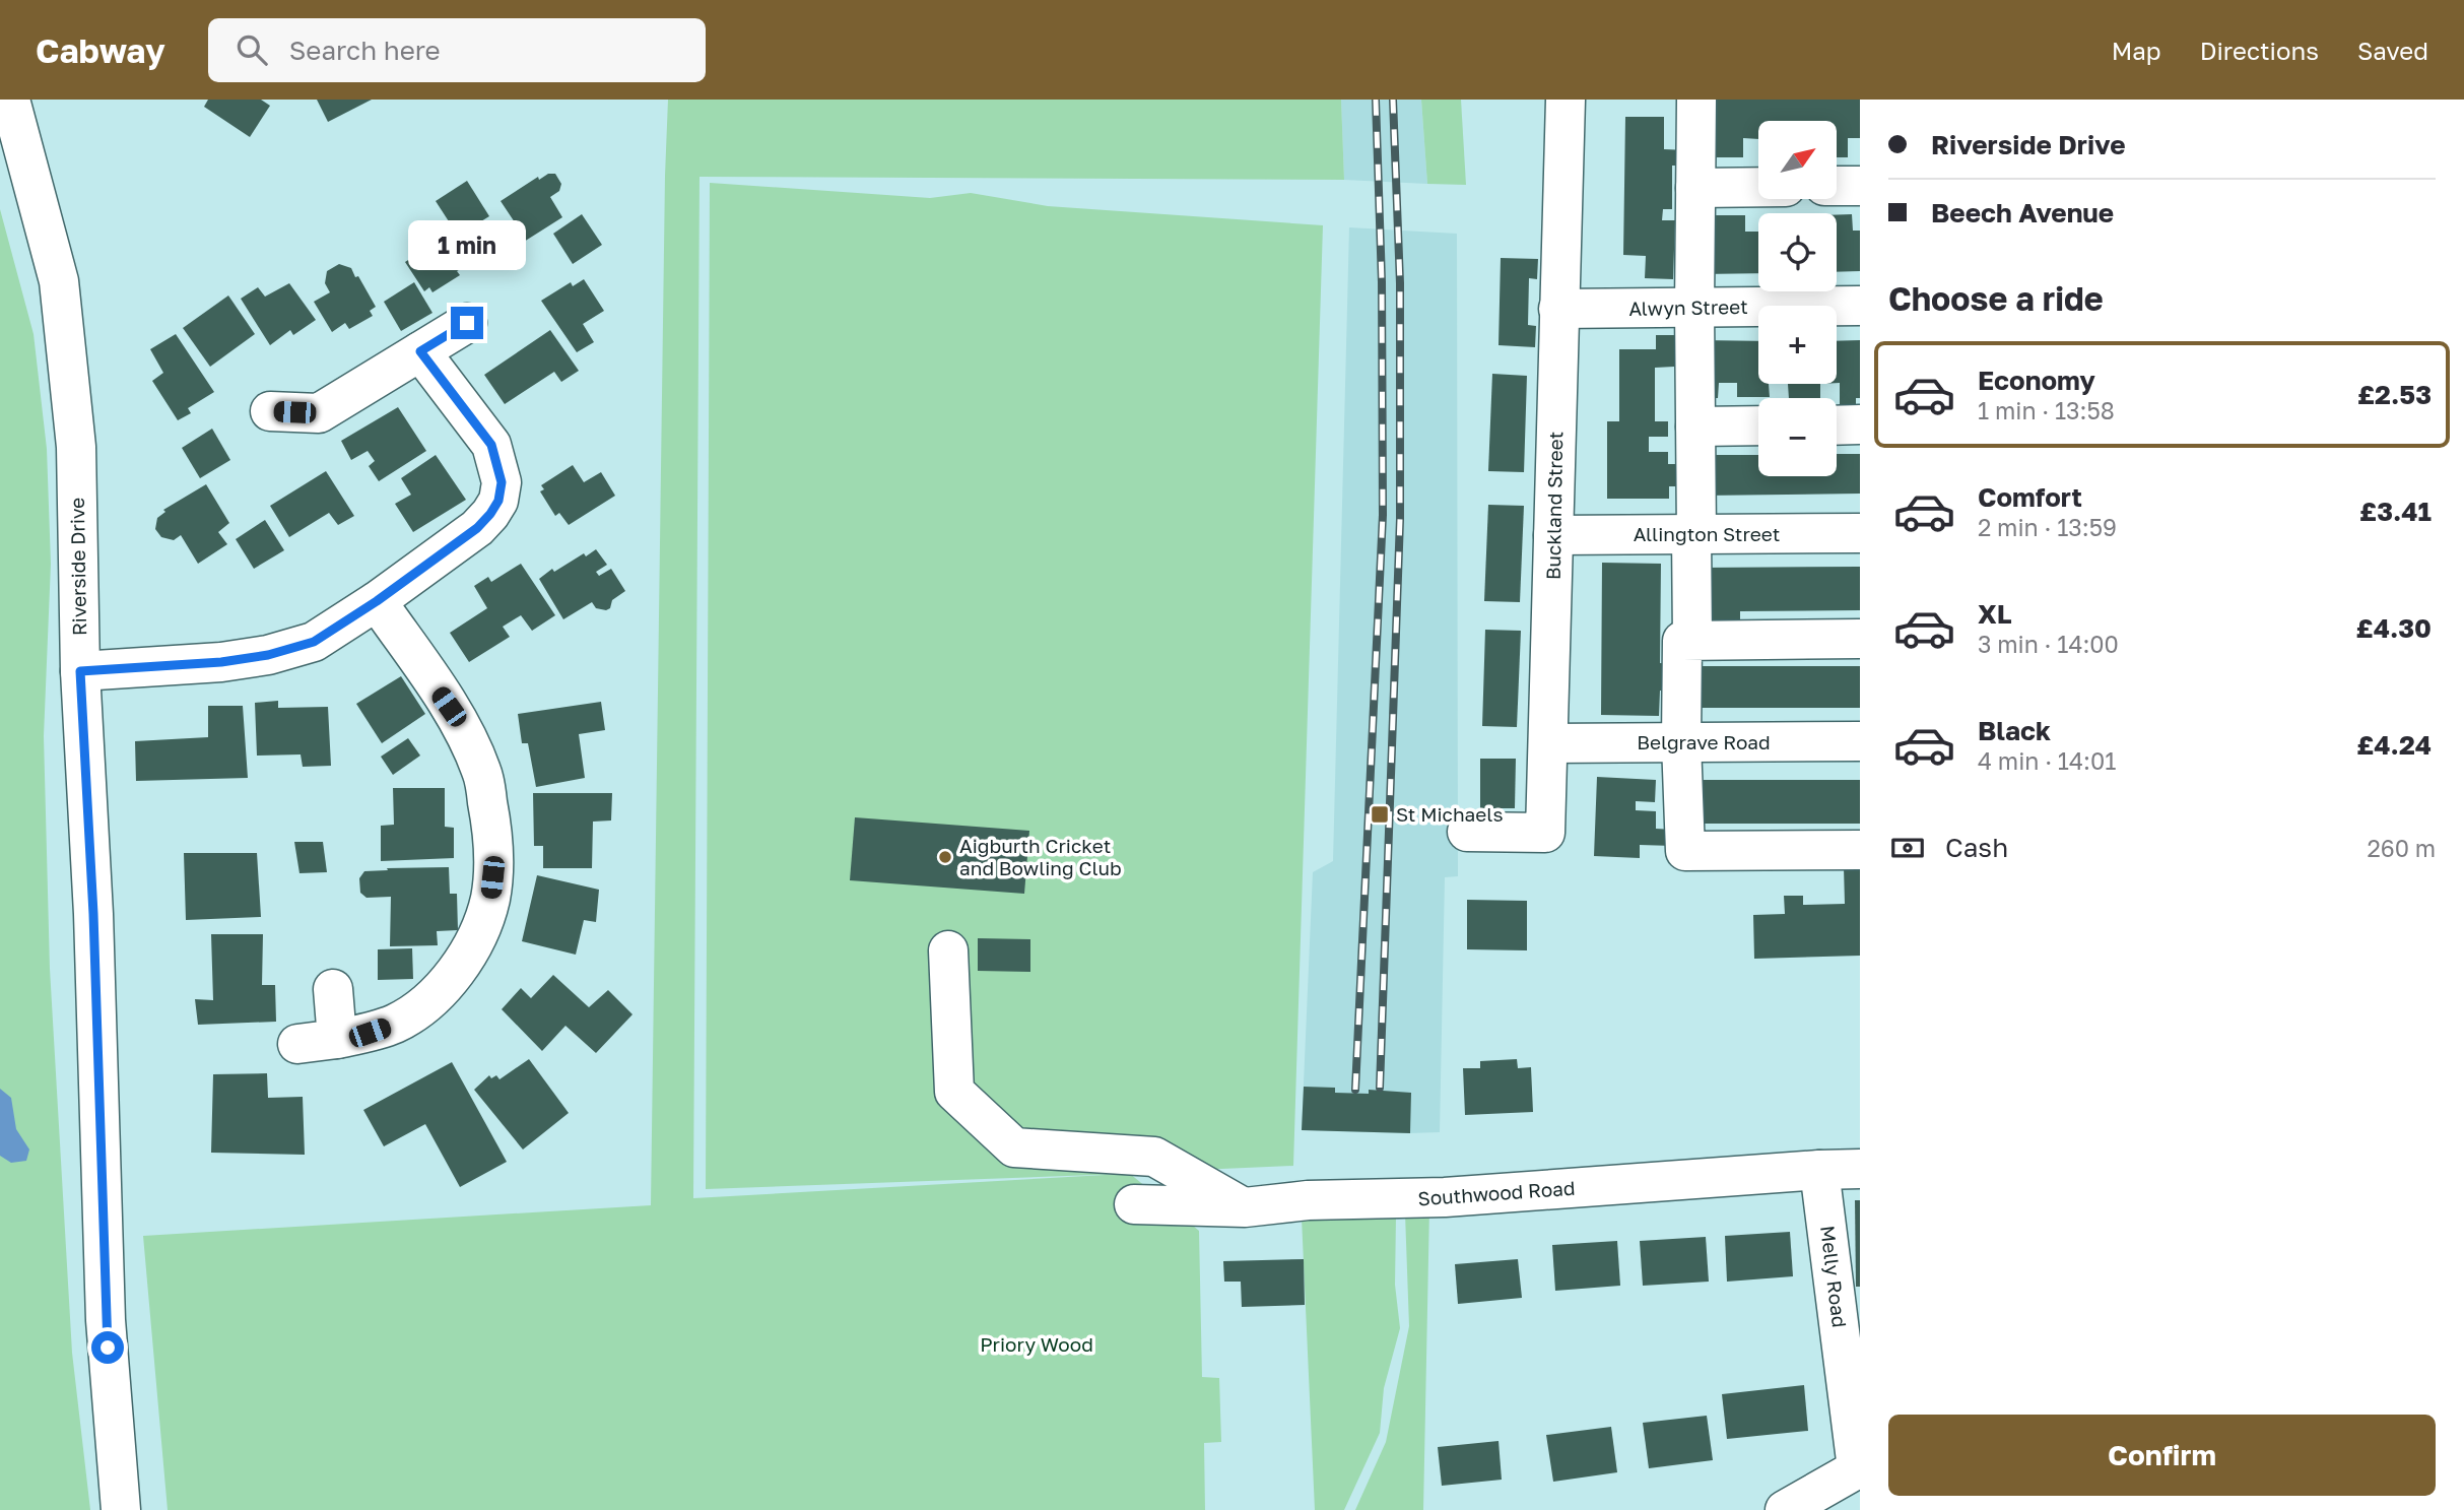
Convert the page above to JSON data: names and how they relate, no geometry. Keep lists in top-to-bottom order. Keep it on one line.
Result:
{"streets":{"street":["Alwyn Street","Buckland Street","Allington Street","Riverside Drive","Belgrave Road","Southwood Road","Melly Road"]},"crossings":[["Alwyn Street","Buckland Street"],["Buckland Street","Allington Street"],["Buckland Street","Belgrave Road"],["Southwood Road","Melly Road"]],"parks":["Priory Wood"],"places":{"transit":["St Michaels"],"other":["Aigburth Cricket and Bowling Club"]},"north":"top right","page":{"header":"Cabway","search":"Search here","nav":["Map","Directions","Saved"],"banner":["Riverside Drive","Beech Avenue"],"map_buttons":["+","−"],"bubble":"1 min","heading":"Choose a ride","list":[{"name":"Economy","note":"1 min · 13:58","value":"£2.53"},{"name":"Comfort","note":"2 min · 13:59","value":"£3.41"},{"name":"XL","note":"3 min · 14:00","value":"£4.30"},{"name":"Black","note":"4 min · 14:01","value":"£4.24"}],"pay":["Cash","260 m"],"buttons":"Confirm"}}
